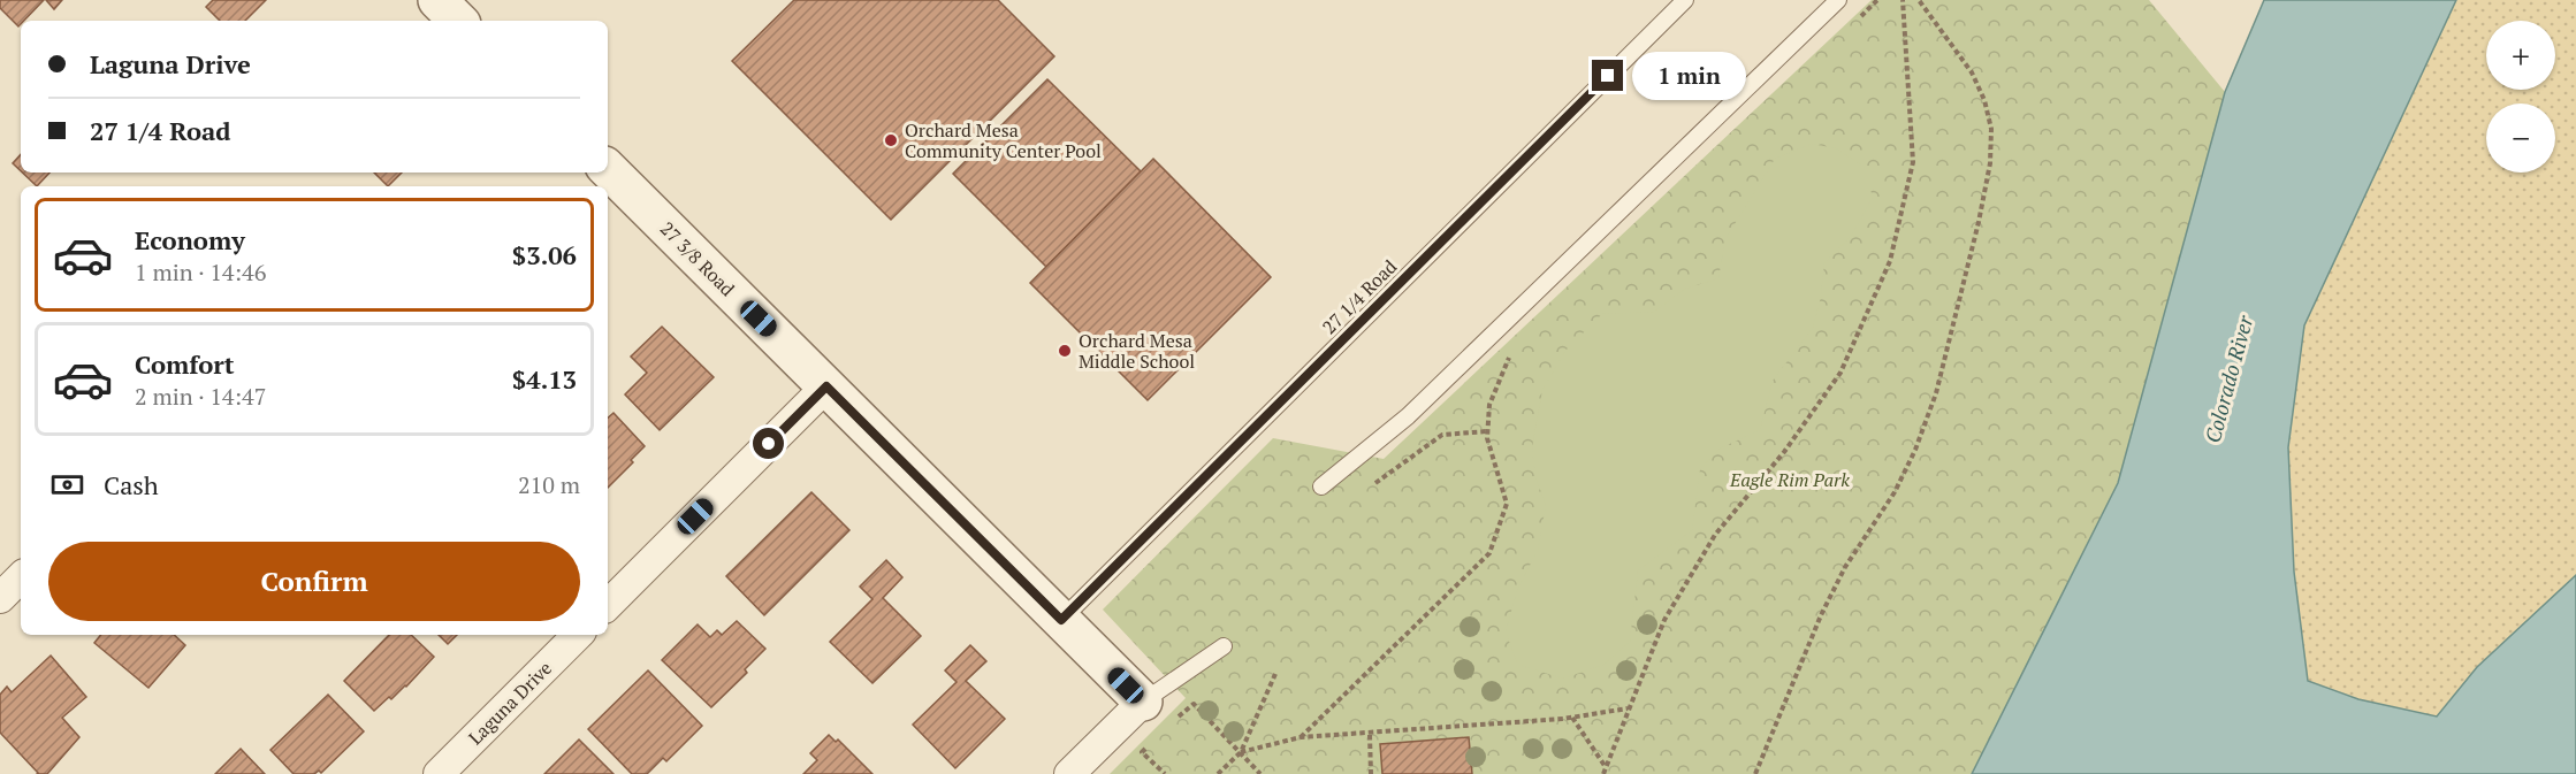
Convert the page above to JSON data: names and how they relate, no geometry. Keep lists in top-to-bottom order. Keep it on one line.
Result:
{"streets":{"street":["27 3/8 Road","Laguna Drive"],"lane":["27 1/4 Road"]},"crossings":[["27 3/8 Road","27 1/4 Road"]],"water":["Colorado River"],"parks":["Eagle Rim Park"],"places":["Orchard Mesa Community Center Pool","Orchard Mesa Middle School"],"page":{"map_buttons":["+","−"],"banner":["Laguna Drive","27 1/4 Road"],"bubble":"1 min","list":[{"name":"Economy","note":"1 min · 14:46","value":"$3.06"},{"name":"Comfort","note":"2 min · 14:47","value":"$4.13"}],"pay":["Cash","210 m"],"buttons":"Confirm"}}
